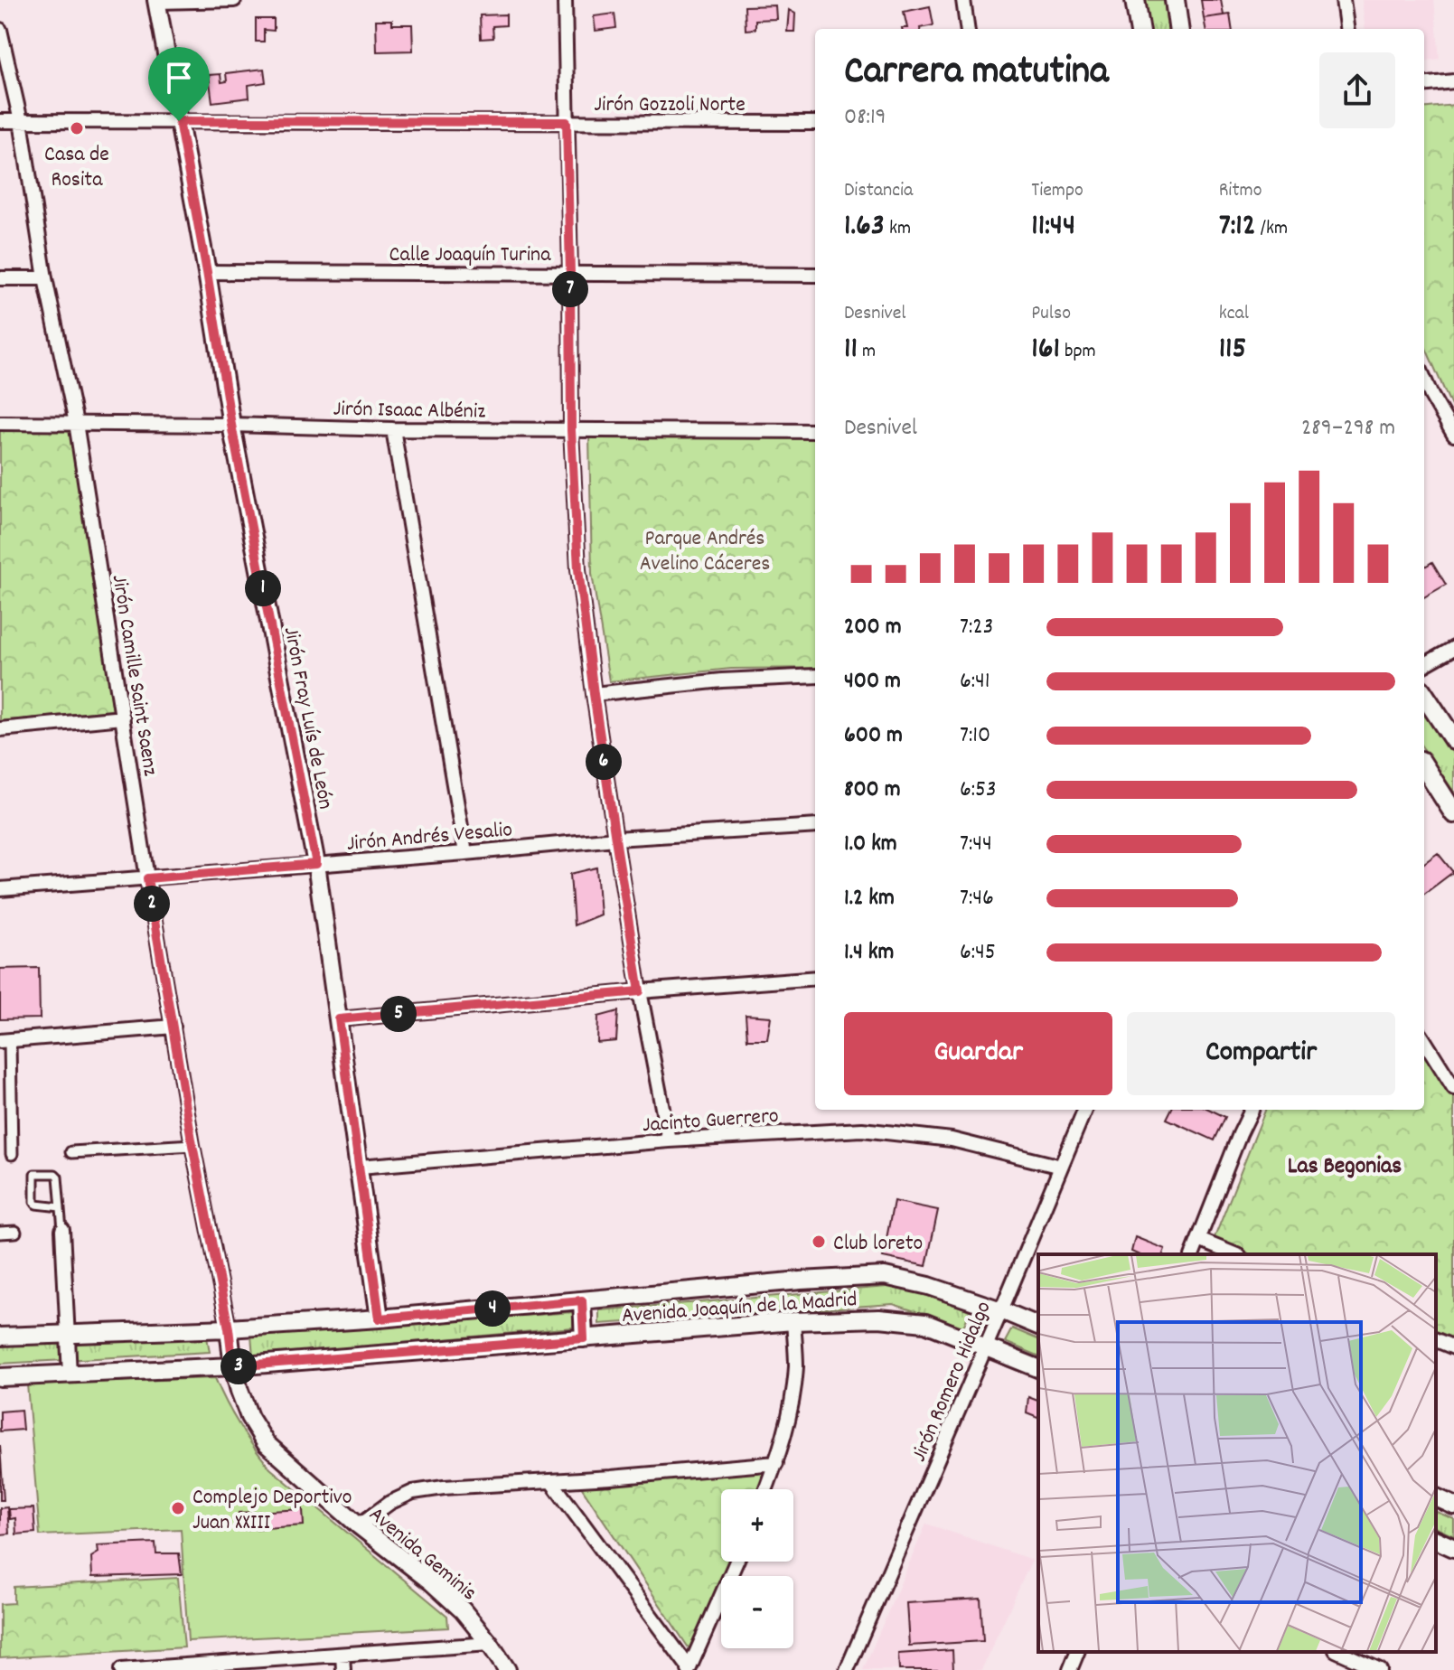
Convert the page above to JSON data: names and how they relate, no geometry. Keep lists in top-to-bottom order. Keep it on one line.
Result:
{"streets":{"street":["Jirón Gozzoli Norte","Calle Joaquín Turina","Jirón Isaac Albéniz","Jirón Camille Saint Saenz","Jirón Fray Luís de León","Jirón Andrés Vesalio","Jacinto Guerrero","Avenida Joaquín de la Madrid","Jirón Romero Hidalgo","Avenida Geminis"]},"crossings":[["Jirón Gozzoli Norte","Jirón Camille Saint Saenz"],["Jirón Gozzoli Norte","Jirón Fray Luís de León"],["Calle Joaquín Turina","Jirón Fray Luís de León"],["Jirón Isaac Albéniz","Jirón Camille Saint Saenz"],["Jirón Isaac Albéniz","Jirón Fray Luís de León"],["Jirón Camille Saint Saenz","Jirón Andrés Vesalio"],["Jirón Camille Saint Saenz","Avenida Joaquín de la Madrid"],["Jirón Camille Saint Saenz","Avenida Geminis"],["Jirón Fray Luís de León","Jirón Andrés Vesalio"],["Jirón Fray Luís de León","Jacinto Guerrero"],["Jirón Fray Luís de León","Avenida Joaquín de la Madrid"],["Jacinto Guerrero","Jirón Romero Hidalgo"],["Avenida Joaquín de la Madrid","Jirón Romero Hidalgo"],["Avenida Joaquín de la Madrid","Avenida Geminis"]],"districts":["Las Begonias"],"parks":["Parque Andrés Avelino Cáceres"],"places":["Casa de Rosita","Club loreto","Complejo Deportivo Juan XXIII"],"page":{"heading":["Carrera matutina","08:19"],"stats":[["Distancia","1.63 km"],["Tiempo","11:44"],["Ritmo","7:12 /km"],["Desnivel","11 m"],["Pulso","161 bpm"],["kcal","115"]],"pins":["7","1","6","2","5","4","3"],"chart":["Desnivel","289–298 m"],"list":[{"name":"200 m","note":"7:23"},{"name":"400 m","note":"6:41"},{"name":"600 m","note":"7:10"},{"name":"800 m","note":"6:53"},{"name":"1.0 km","note":"7:44"},{"name":"1.2 km","note":"7:46"},{"name":"1.4 km","note":"6:45"}],"buttons":["Guardar","Compartir"],"map_buttons":["+","−"]}}
